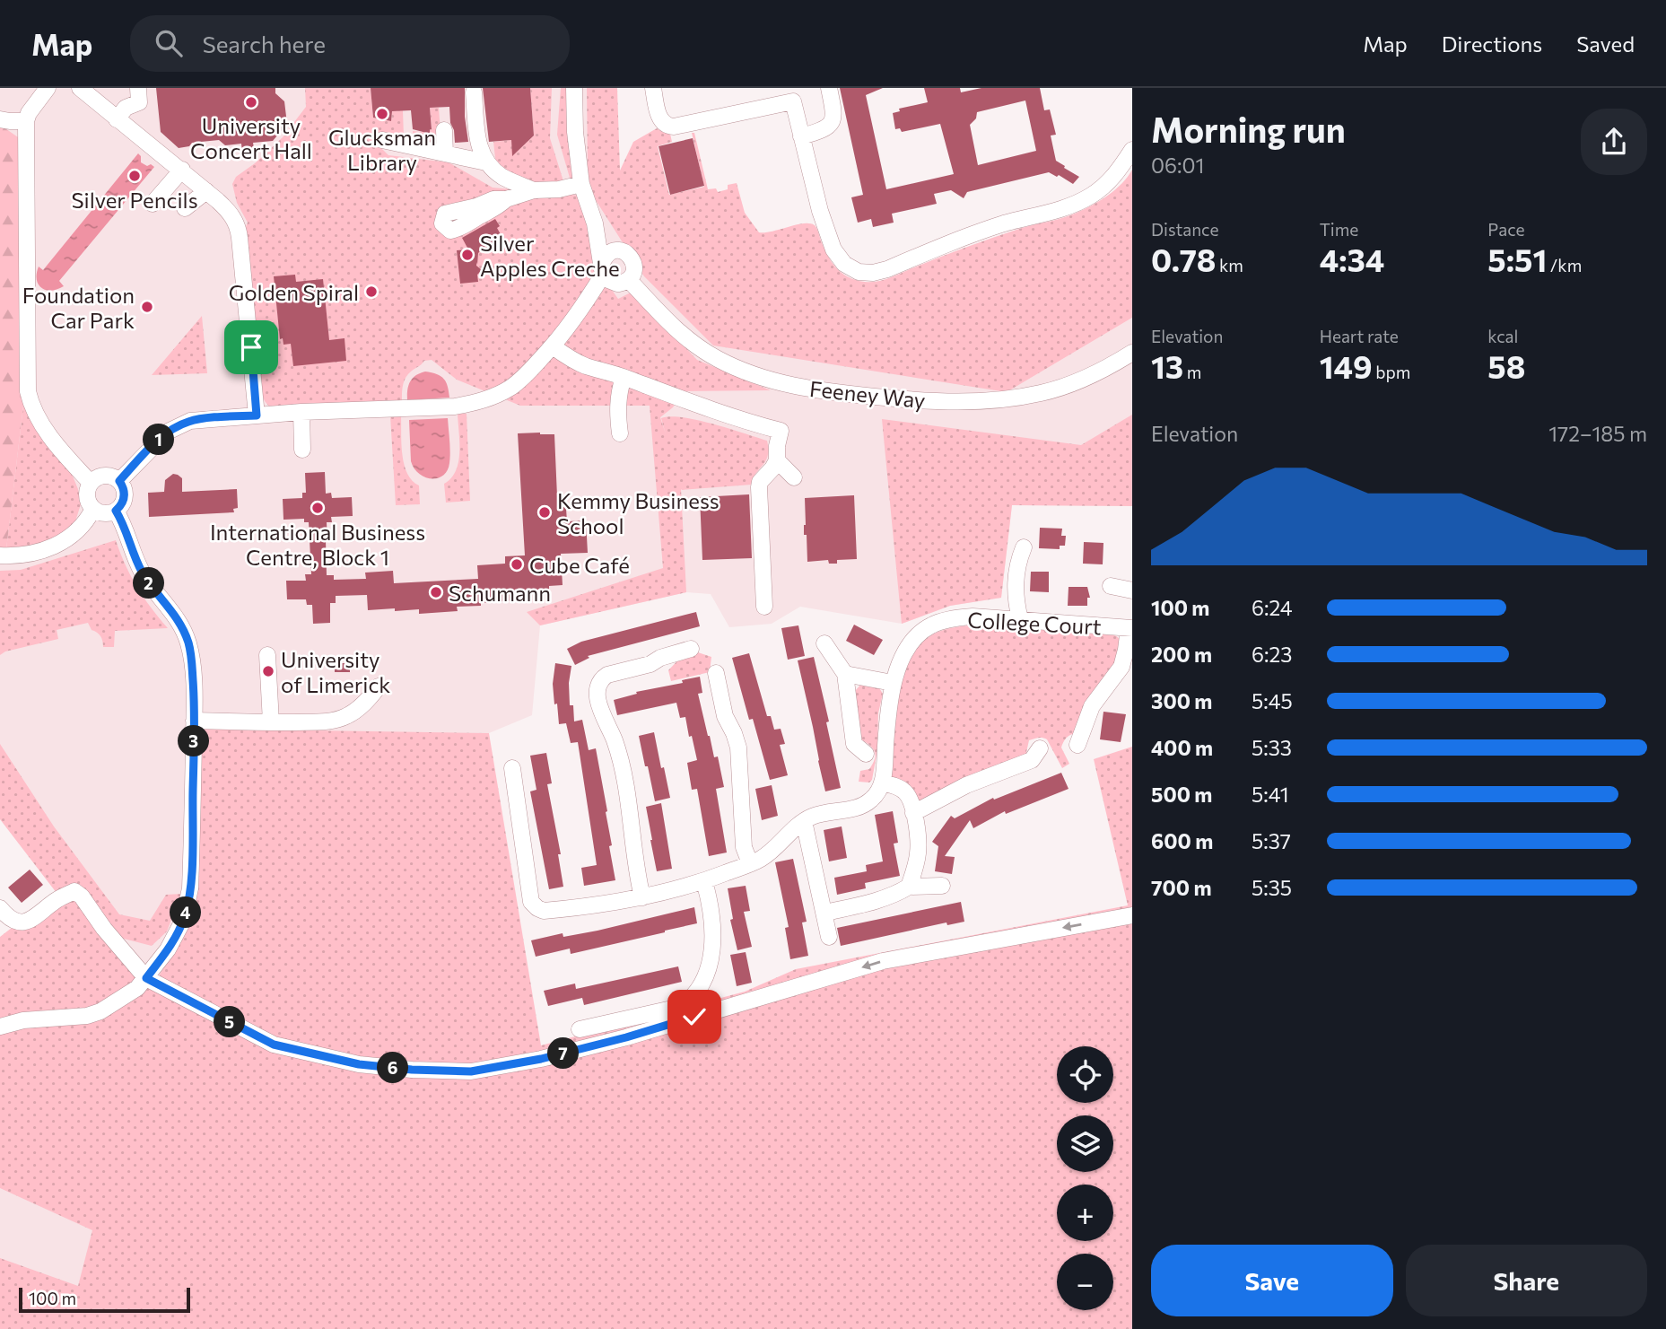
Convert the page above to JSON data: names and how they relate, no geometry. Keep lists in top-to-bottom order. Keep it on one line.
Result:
{"streets":{"street":["Feeney Way","College Court"]},"places":["University Concert Hall","Glucksman Library","Silver Pencils","Silver Apples Creche","Golden Spiral","Foundation Car Park","International Business Centre, Block 1","Kemmy Business School","Cube Café","Schumann","University of Limerick"],"scale_bar":"100 m","page":{"header":"Map","search":"Search here","nav":["Map","Directions","Saved"],"heading":["Morning run","06:01"],"stats":[["Distance","0.78 km"],["Time","4:34"],["Pace","5:51 /km"],["Elevation","13 m"],["Heart rate","149 bpm"],["kcal","58"]],"chart":["Elevation","172–185 m"],"pins":["1","2","3","4","5","7","6"],"list":[{"name":"100 m","note":"6:24"},{"name":"200 m","note":"6:23"},{"name":"300 m","note":"5:45"},{"name":"400 m","note":"5:33"},{"name":"500 m","note":"5:41"},{"name":"600 m","note":"5:37"},{"name":"700 m","note":"5:35"}],"map_buttons":["+","−"],"buttons":["Save","Share"],"scale":"100 m"}}
